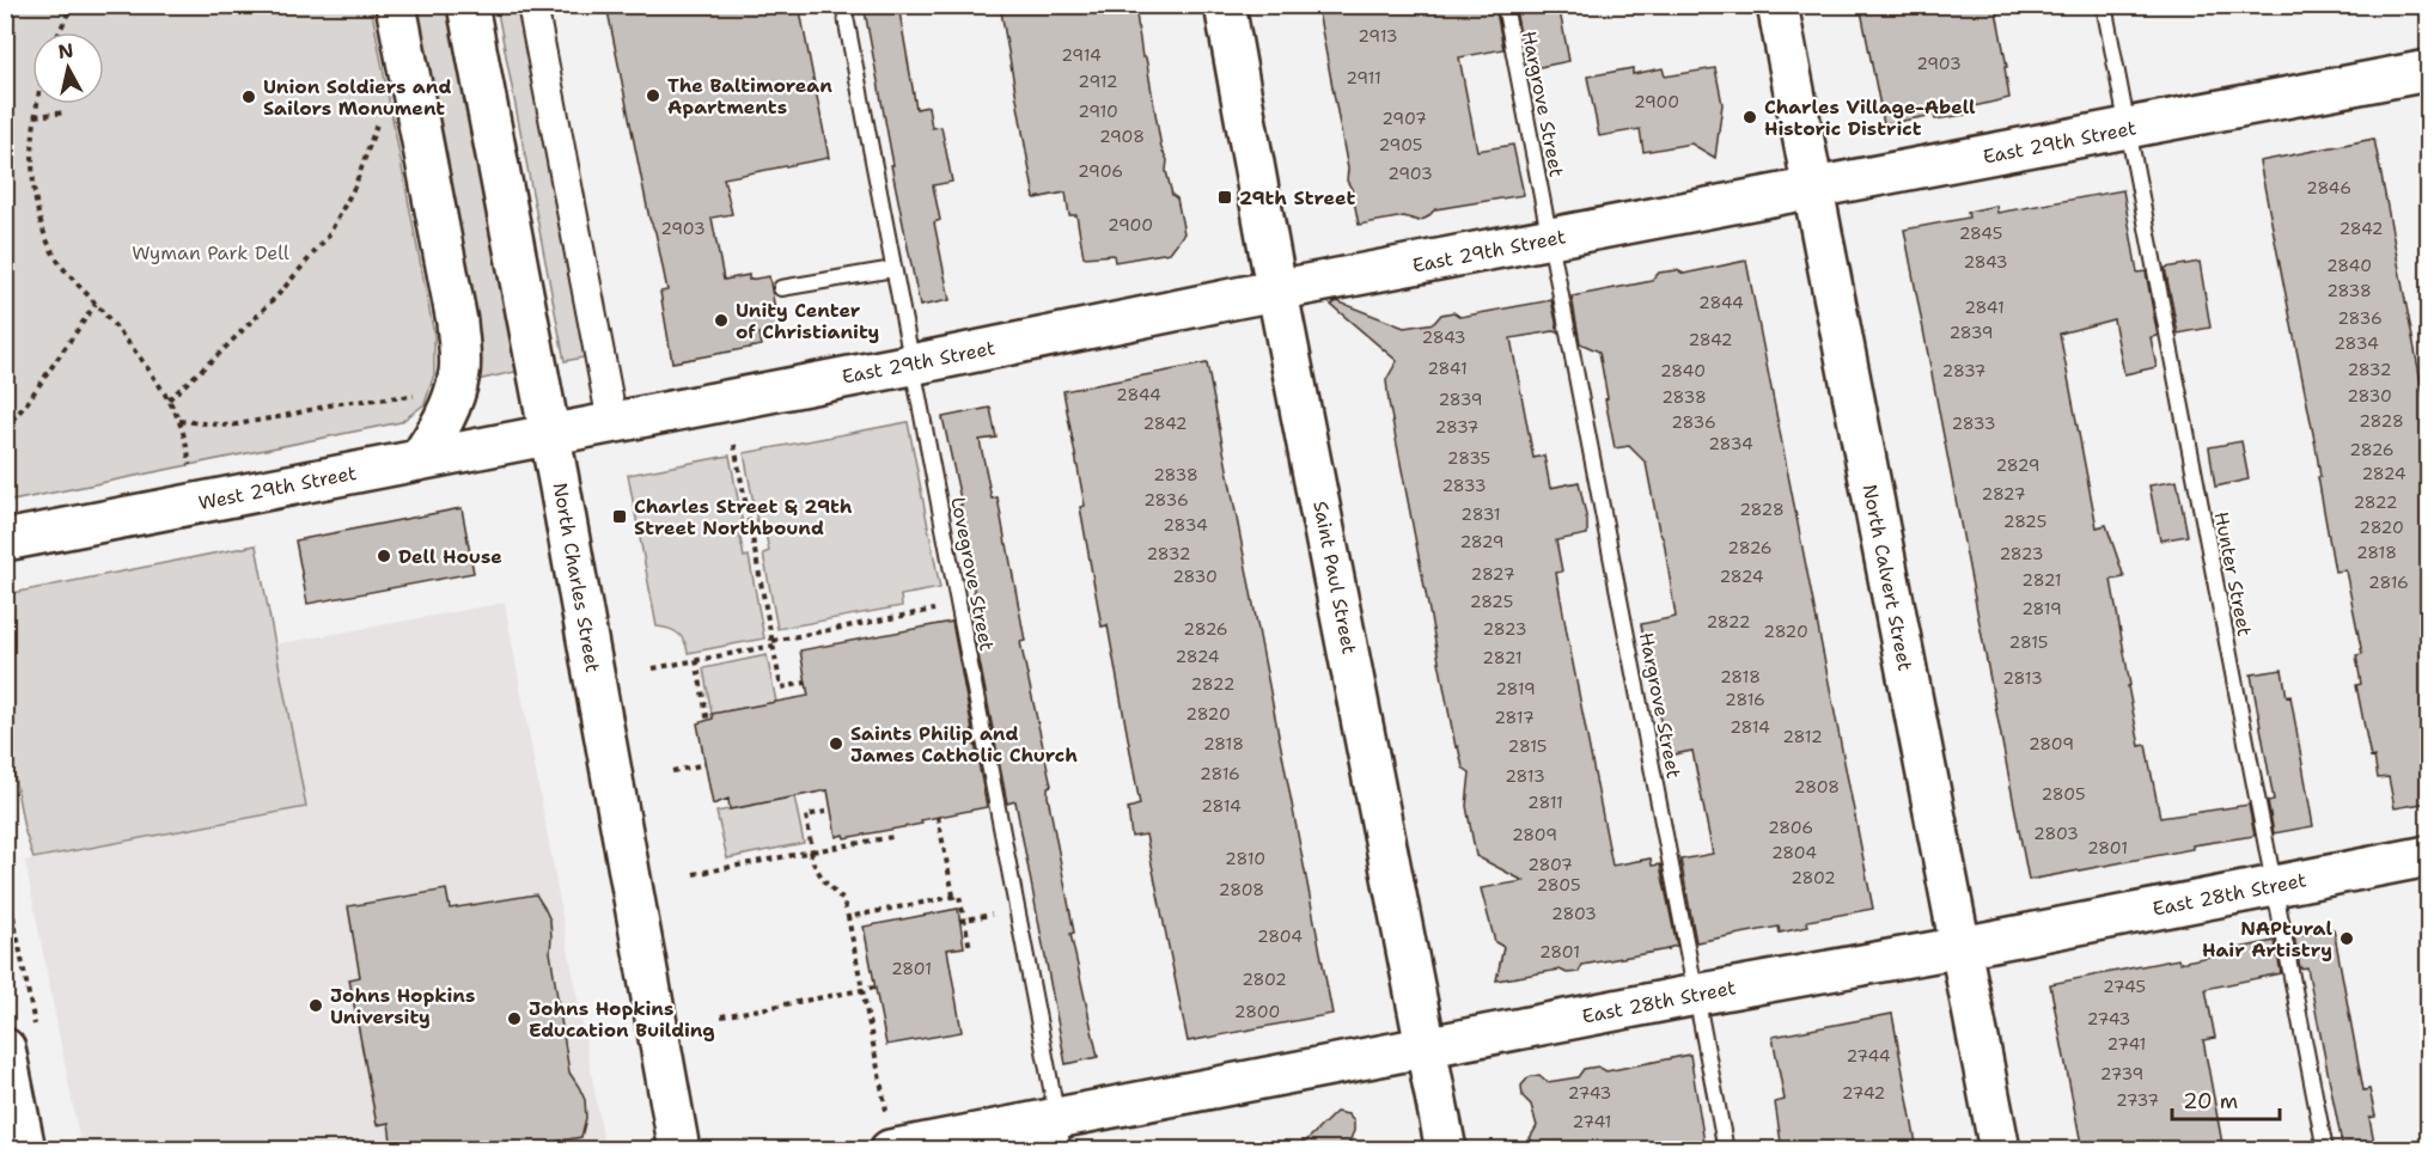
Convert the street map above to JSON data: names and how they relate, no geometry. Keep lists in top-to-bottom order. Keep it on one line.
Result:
{"streets":{"main road":["East 29th Street","West 29th Street","North Charles Street","Saint Paul Street","North Calvert Street","East 28th Street"],"lane":["Hargrove Street","Lovegrove Street","Hunter Street"]},"crossings":[["Hargrove Street","East 29th Street"],["Hargrove Street","East 28th Street"],["East 29th Street","West 29th Street"],["East 29th Street","Lovegrove Street"],["East 29th Street","Hunter Street"],["East 29th Street","North Charles Street"],["East 29th Street","Saint Paul Street"],["East 29th Street","North Calvert Street"],["West 29th Street","North Charles Street"],["Lovegrove Street","East 28th Street"],["Hunter Street","East 28th Street"],["Saint Paul Street","East 28th Street"],["North Calvert Street","East 28th Street"]],"parks":["Wyman Park Dell"],"places":{"other":["The Baltimorean Apartments","Union Soldiers and Sailors Monument","Charles Village-Abell Historic District","Unity Center of Christianity","Dell House","Saints Philip and James Catholic Church","NAPtural Hair Artistry","Johns Hopkins University","Johns Hopkins Education Building"],"transit":["29th Street","Charles Street & 29th Street Northbound"]},"house_numbers":["2913","2914","2903","2911","2912","2900","2910","2907","2908","2905","2906","2903","2846","2900","2903","2842","2845","2843","2840","2838","2844","2841","2836","2839","2843","2842","2834","2841","2832","2840","2837","2844","2830","2838","2839","2828","2836","2842","2833","2837","2834","2826","2835","2829","2824","2838","2833","2827","2836","2822","2828","2831","2825","2834","2820","2829","2826","2818","2832","2823","2827","2830","2824","2821","2816","2825","2819","2822","2826","2823","2820","2815","2824","2821","2818","2813","2822","2819","2816","2820","2817","2814","2812","2818","2809","2815","2816","2813","2808","2805","2811","2814","2806","2803","2809","2801","2804","2810","2807","2802","2805","2808","2803","2804","2801","2801","2802","2745","2800","2743","2741","2744","2739","2743","2742","2737","2741"],"scale_bar":"20 m","north":"top"}
